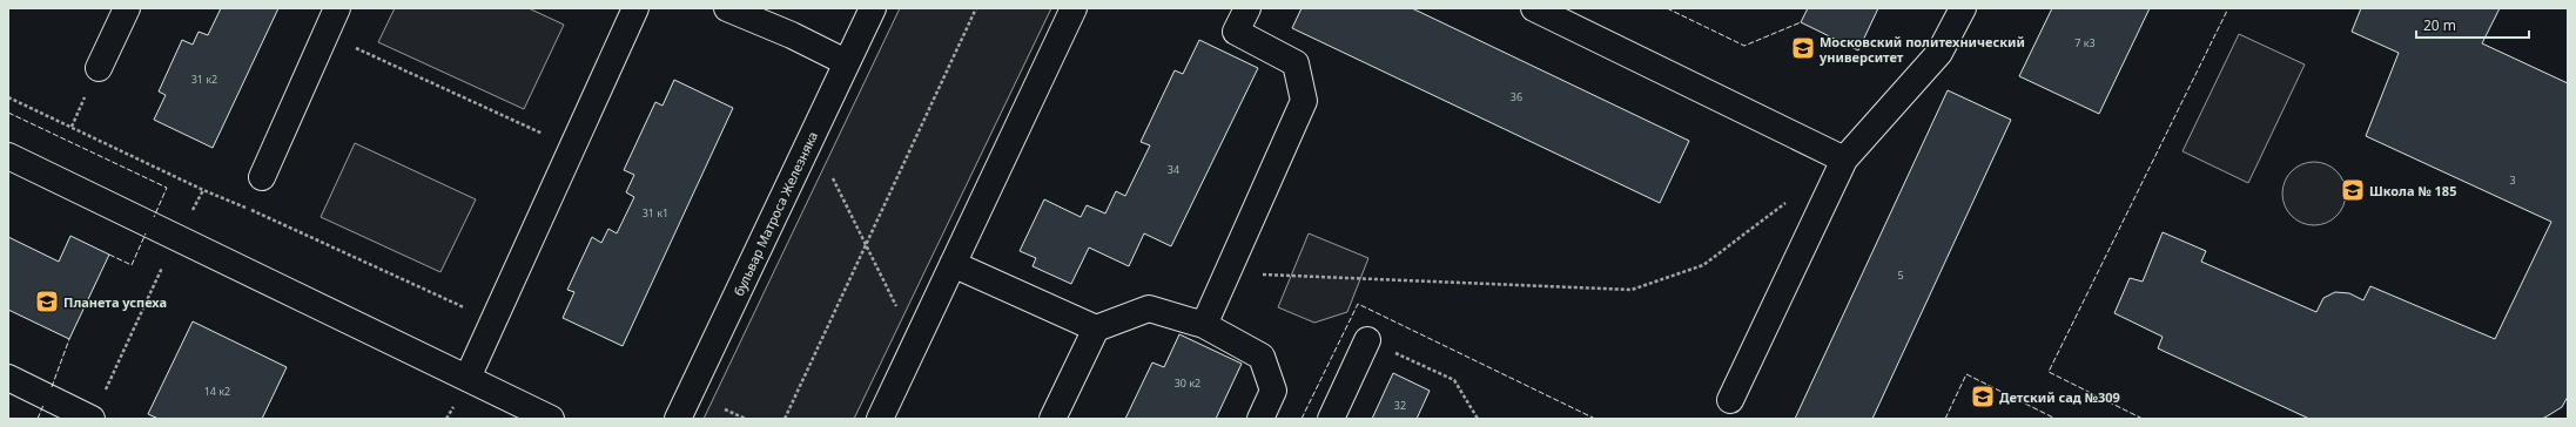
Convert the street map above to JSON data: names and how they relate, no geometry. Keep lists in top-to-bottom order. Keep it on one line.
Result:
{"streets":{"street":["бульвар Матроса Железняка"]},"places":{"school or university":["Московский политехнический университет","Школа № 185","Планета успеха","Детский сад №309"]},"house_numbers":["7 к3","31 к2","36","34","3","31 к1","5","30 к2","14 к2","32"],"scale_bar":"20 m"}
